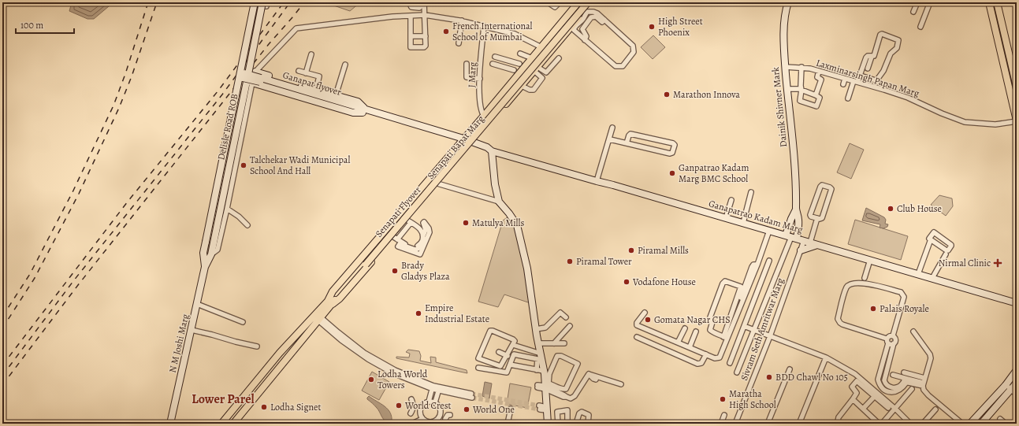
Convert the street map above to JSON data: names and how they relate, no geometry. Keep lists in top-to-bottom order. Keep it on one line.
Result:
{"streets":{"main road":["Ganapat flyover","Dainik Shivner Mark","Delisle Road ROB","Senapati Bapat Marg","Senapati Flyover","Ganapatrao Kadam Marg","N M Joshi Marg"],"street":["J Marg","Laxminarsingh Papan Marg","Sivram Seth Amritwar Marg"]},"crossings":[["J Marg","Senapati Bapat Marg"],["Laxminarsingh Papan Marg","Dainik Shivner Mark"],["Ganapat flyover","Delisle Road ROB"],["Ganapat flyover","Ganapatrao Kadam Marg"],["Delisle Road ROB","N M Joshi Marg"],["Senapati Bapat Marg","Senapati Flyover"],["Senapati Bapat Marg","Ganapatrao Kadam Marg"],["Ganapatrao Kadam Marg","Sivram Seth Amritwar Marg"]],"districts":["Lower Parel"],"places":{"other":["High Street Phoenix","French International School of Mumbai","Marathon Innova","Talchekar Wadi Municipal School And Hall","Ganpatrao Kadam Marg BMC School","Club House","Matulya Mills","Piramal Mills","Piramal Tower","Brady Gladys Plaza","Vodafone House","Palais Royale","Empire Industrial Estate","Gomata Nagar CHS","BDD Chawl No 105","Lodha World Towers","Maratha High School","World Crest","Lodha Signet","World One"],"health":["Nirmal Clinic"]},"scale_bar":"100 m"}
